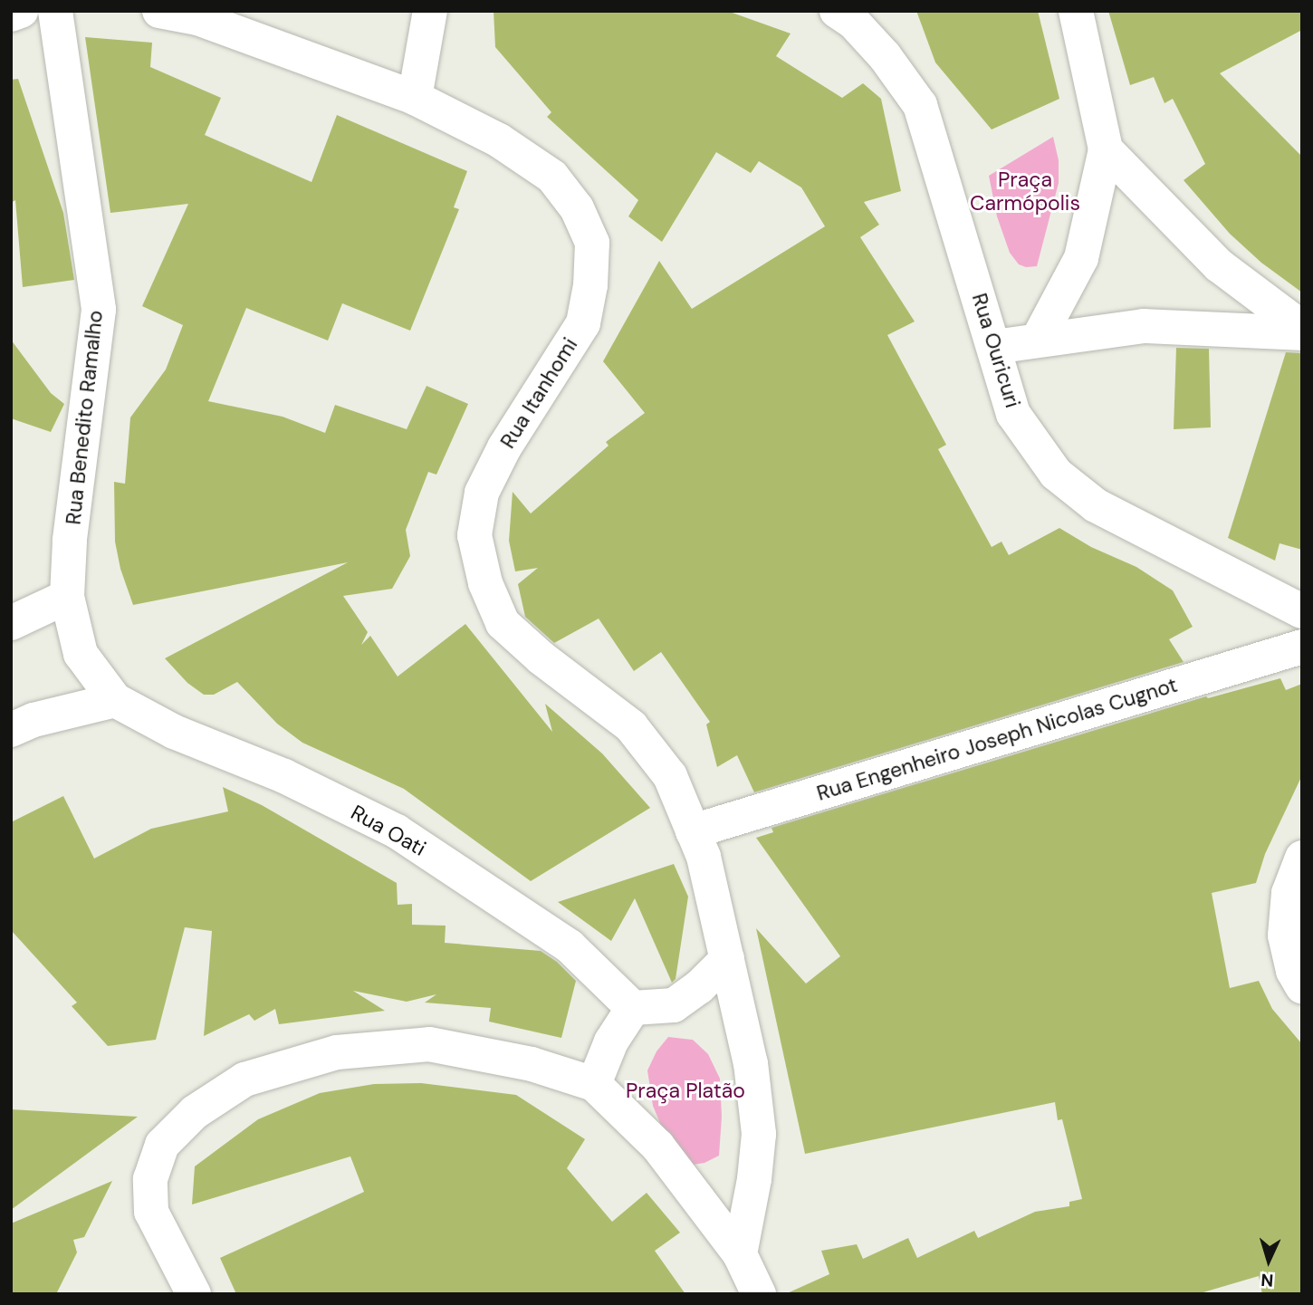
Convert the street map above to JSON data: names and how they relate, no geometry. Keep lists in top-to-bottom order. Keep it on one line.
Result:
{"streets":{"street":["Rua Ouricuri","Rua Itanhomi","Rua Benedito Ramalho","Rua Engenheiro Joseph Nicolas Cugnot","Rua Oati"]},"crossings":[["Rua Itanhomi","Rua Engenheiro Joseph Nicolas Cugnot"],["Rua Benedito Ramalho","Rua Oati"]],"parks":["Praça Carmópolis","Praça Platão"],"north":"bottom"}
